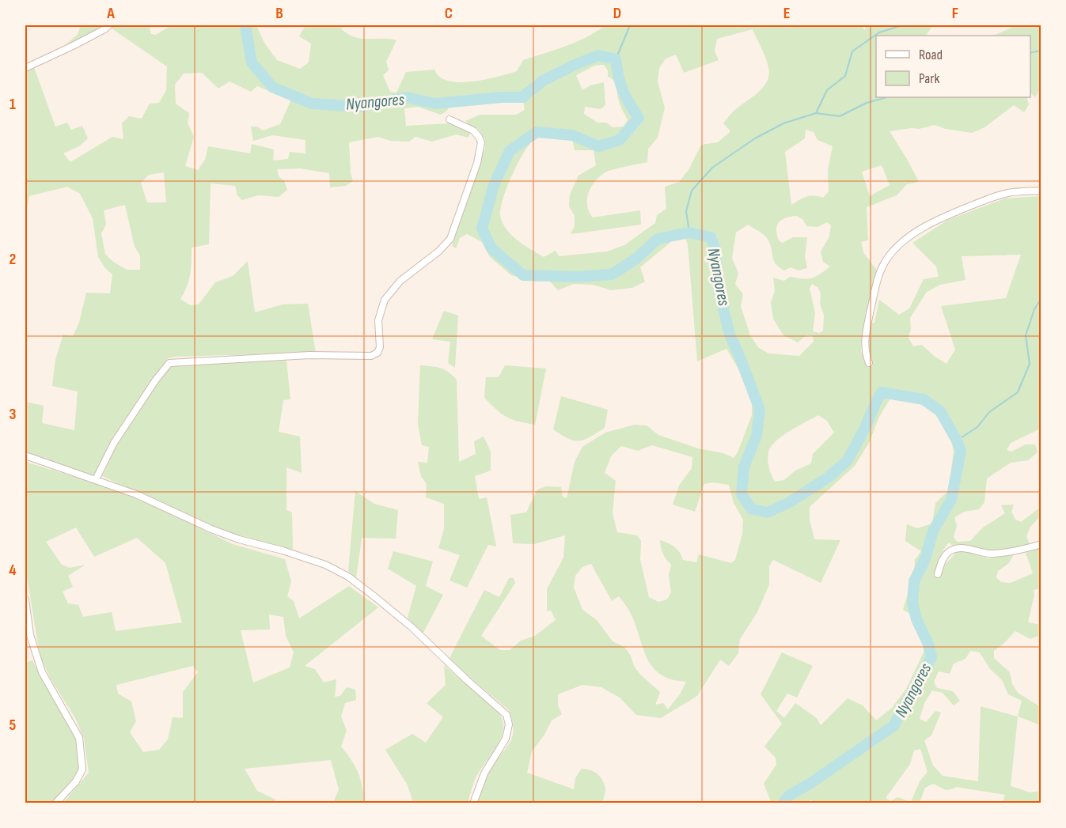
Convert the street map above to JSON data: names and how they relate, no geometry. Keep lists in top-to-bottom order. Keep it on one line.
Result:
{"water":["Nyangores"],"legend":["Road","Park"],"grid":{"columns":["A","B","C","D","E","F"],"rows":["1","2","3","4","5"]}}
